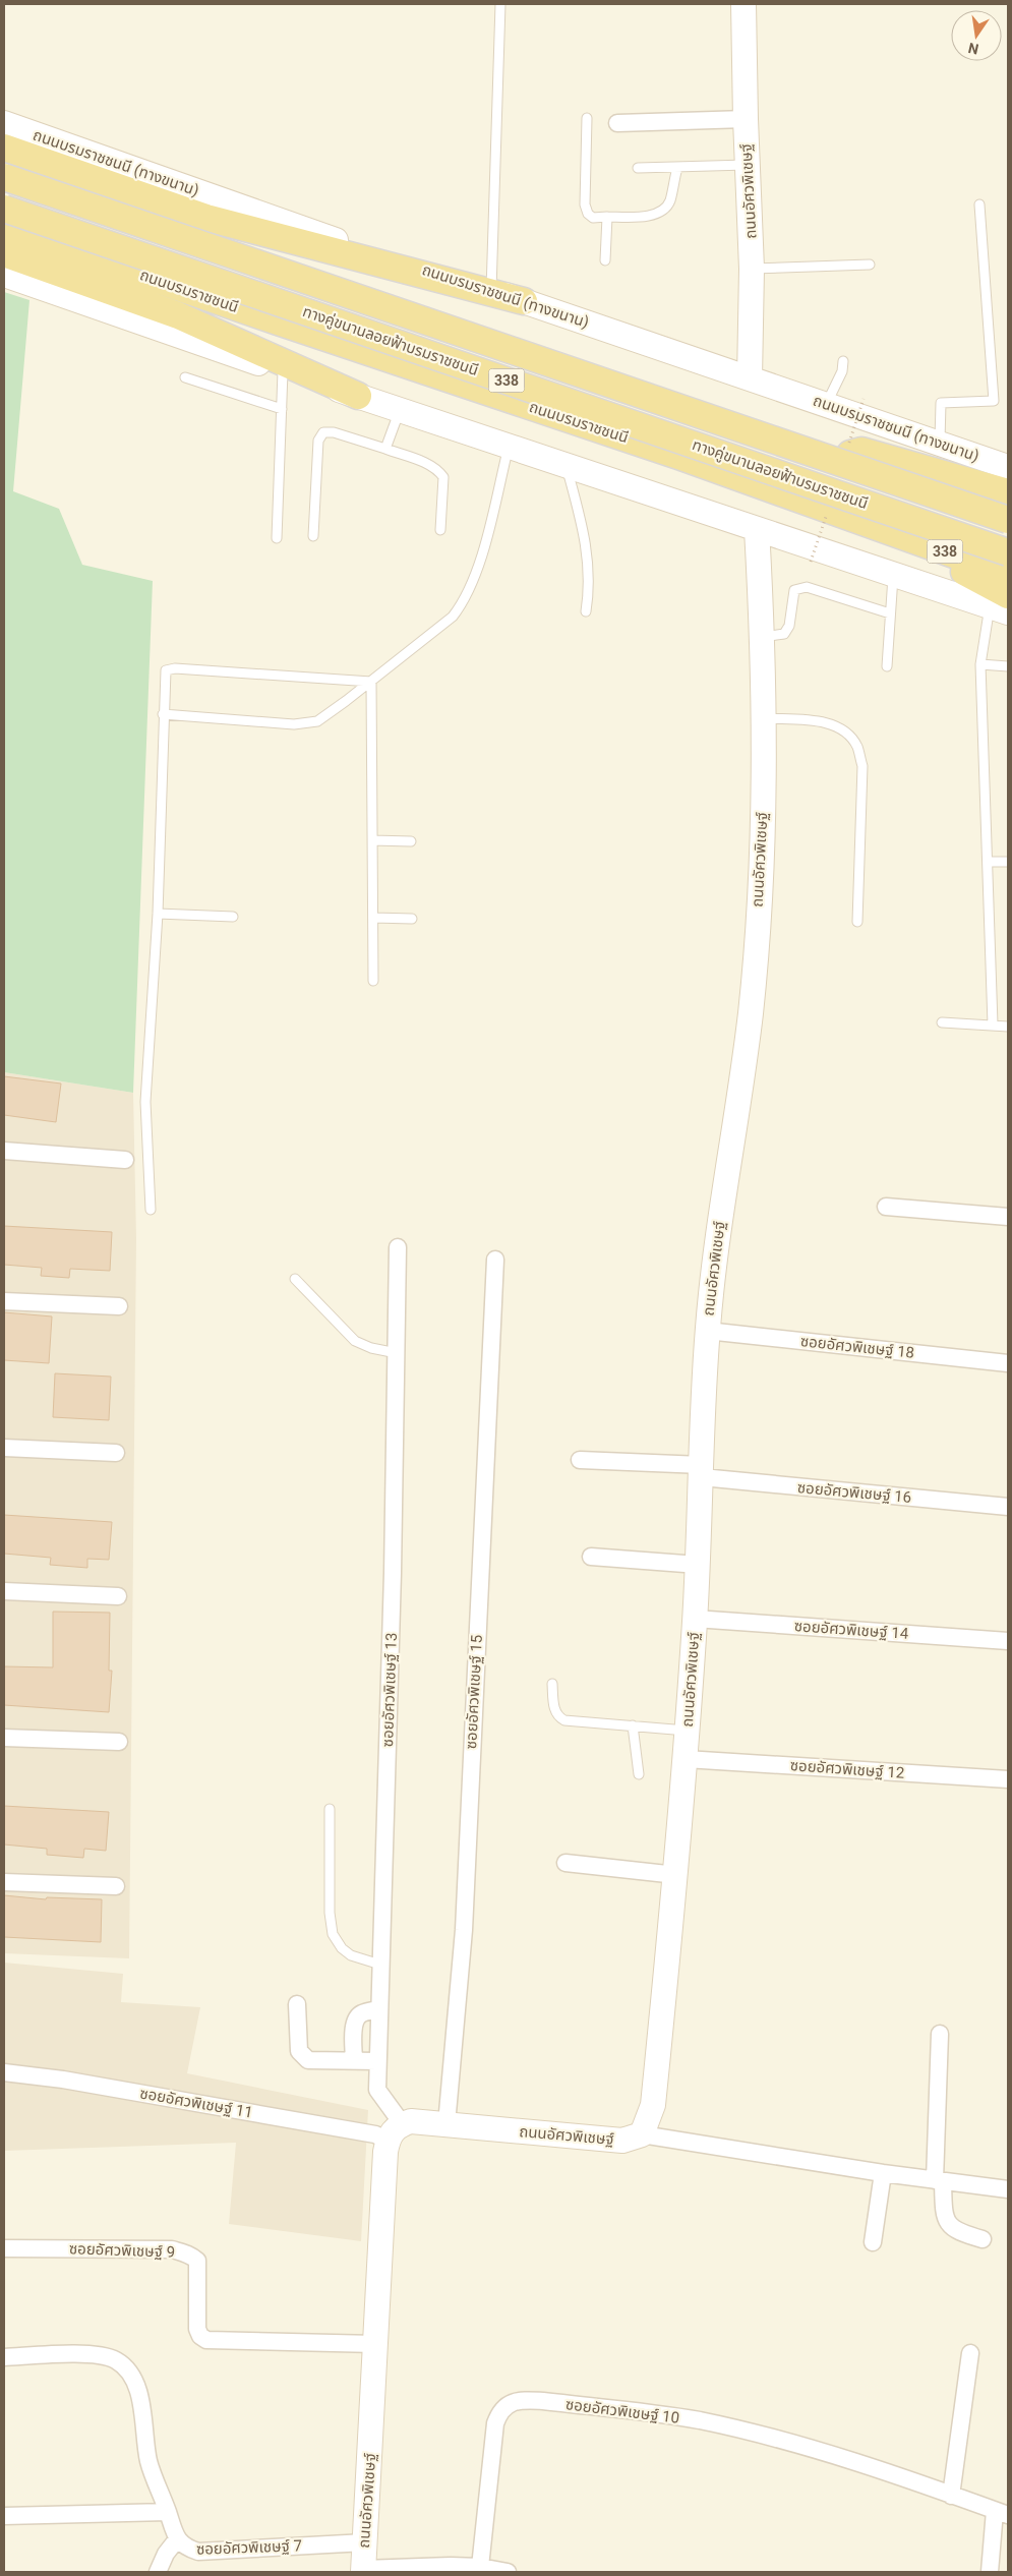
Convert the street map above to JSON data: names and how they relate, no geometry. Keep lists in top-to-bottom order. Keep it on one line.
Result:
{"streets":{"main road":["ถนนบรมราชชนนี","ทางคู่ขนานลอยฟ้าบรมราชชนนี","338"],"street":["ถนนบรมราชชนนี (ทางขนาน)","ถนนอัศวพิเชษฐ์","ซอยอัศวพิเชษฐ์ 18","ซอยอัศวพิเชษฐ์ 16","ซอยอัศวพิเชษฐ์ 14","ซอยอัศวพิเชษฐ์ 13","ซอยอัศวพิเชษฐ์ 15","ซอยอัศวพิเชษฐ์ 12","ซอยอัศวพิเชษฐ์ 11","ซอยอัศวพิเชษฐ์ 9","ซอยอัศวพิเชษฐ์ 10","ซอยอัศวพิเชษฐ์ 7"]},"crossings":[["ถนนบรมราชชนนี (ทางขนาน)","ถนนอัศวพิเชษฐ์"],["ถนนอัศวพิเชษฐ์","338"],["ถนนอัศวพิเชษฐ์","ซอยอัศวพิเชษฐ์ 18"],["ถนนอัศวพิเชษฐ์","ซอยอัศวพิเชษฐ์ 16"],["ถนนอัศวพิเชษฐ์","ซอยอัศวพิเชษฐ์ 14"],["ถนนอัศวพิเชษฐ์","ซอยอัศวพิเชษฐ์ 13"],["ถนนอัศวพิเชษฐ์","ซอยอัศวพิเชษฐ์ 15"],["ถนนอัศวพิเชษฐ์","ซอยอัศวพิเชษฐ์ 12"],["ถนนอัศวพิเชษฐ์","ซอยอัศวพิเชษฐ์ 11"],["ถนนอัศวพิเชษฐ์","ซอยอัศวพิเชษฐ์ 9"],["ถนนอัศวพิเชษฐ์","ซอยอัศวพิเชษฐ์ 7"],["ซอยอัศวพิเชษฐ์ 13","ซอยอัศวพิเชษฐ์ 11"]],"north":"bottom"}
